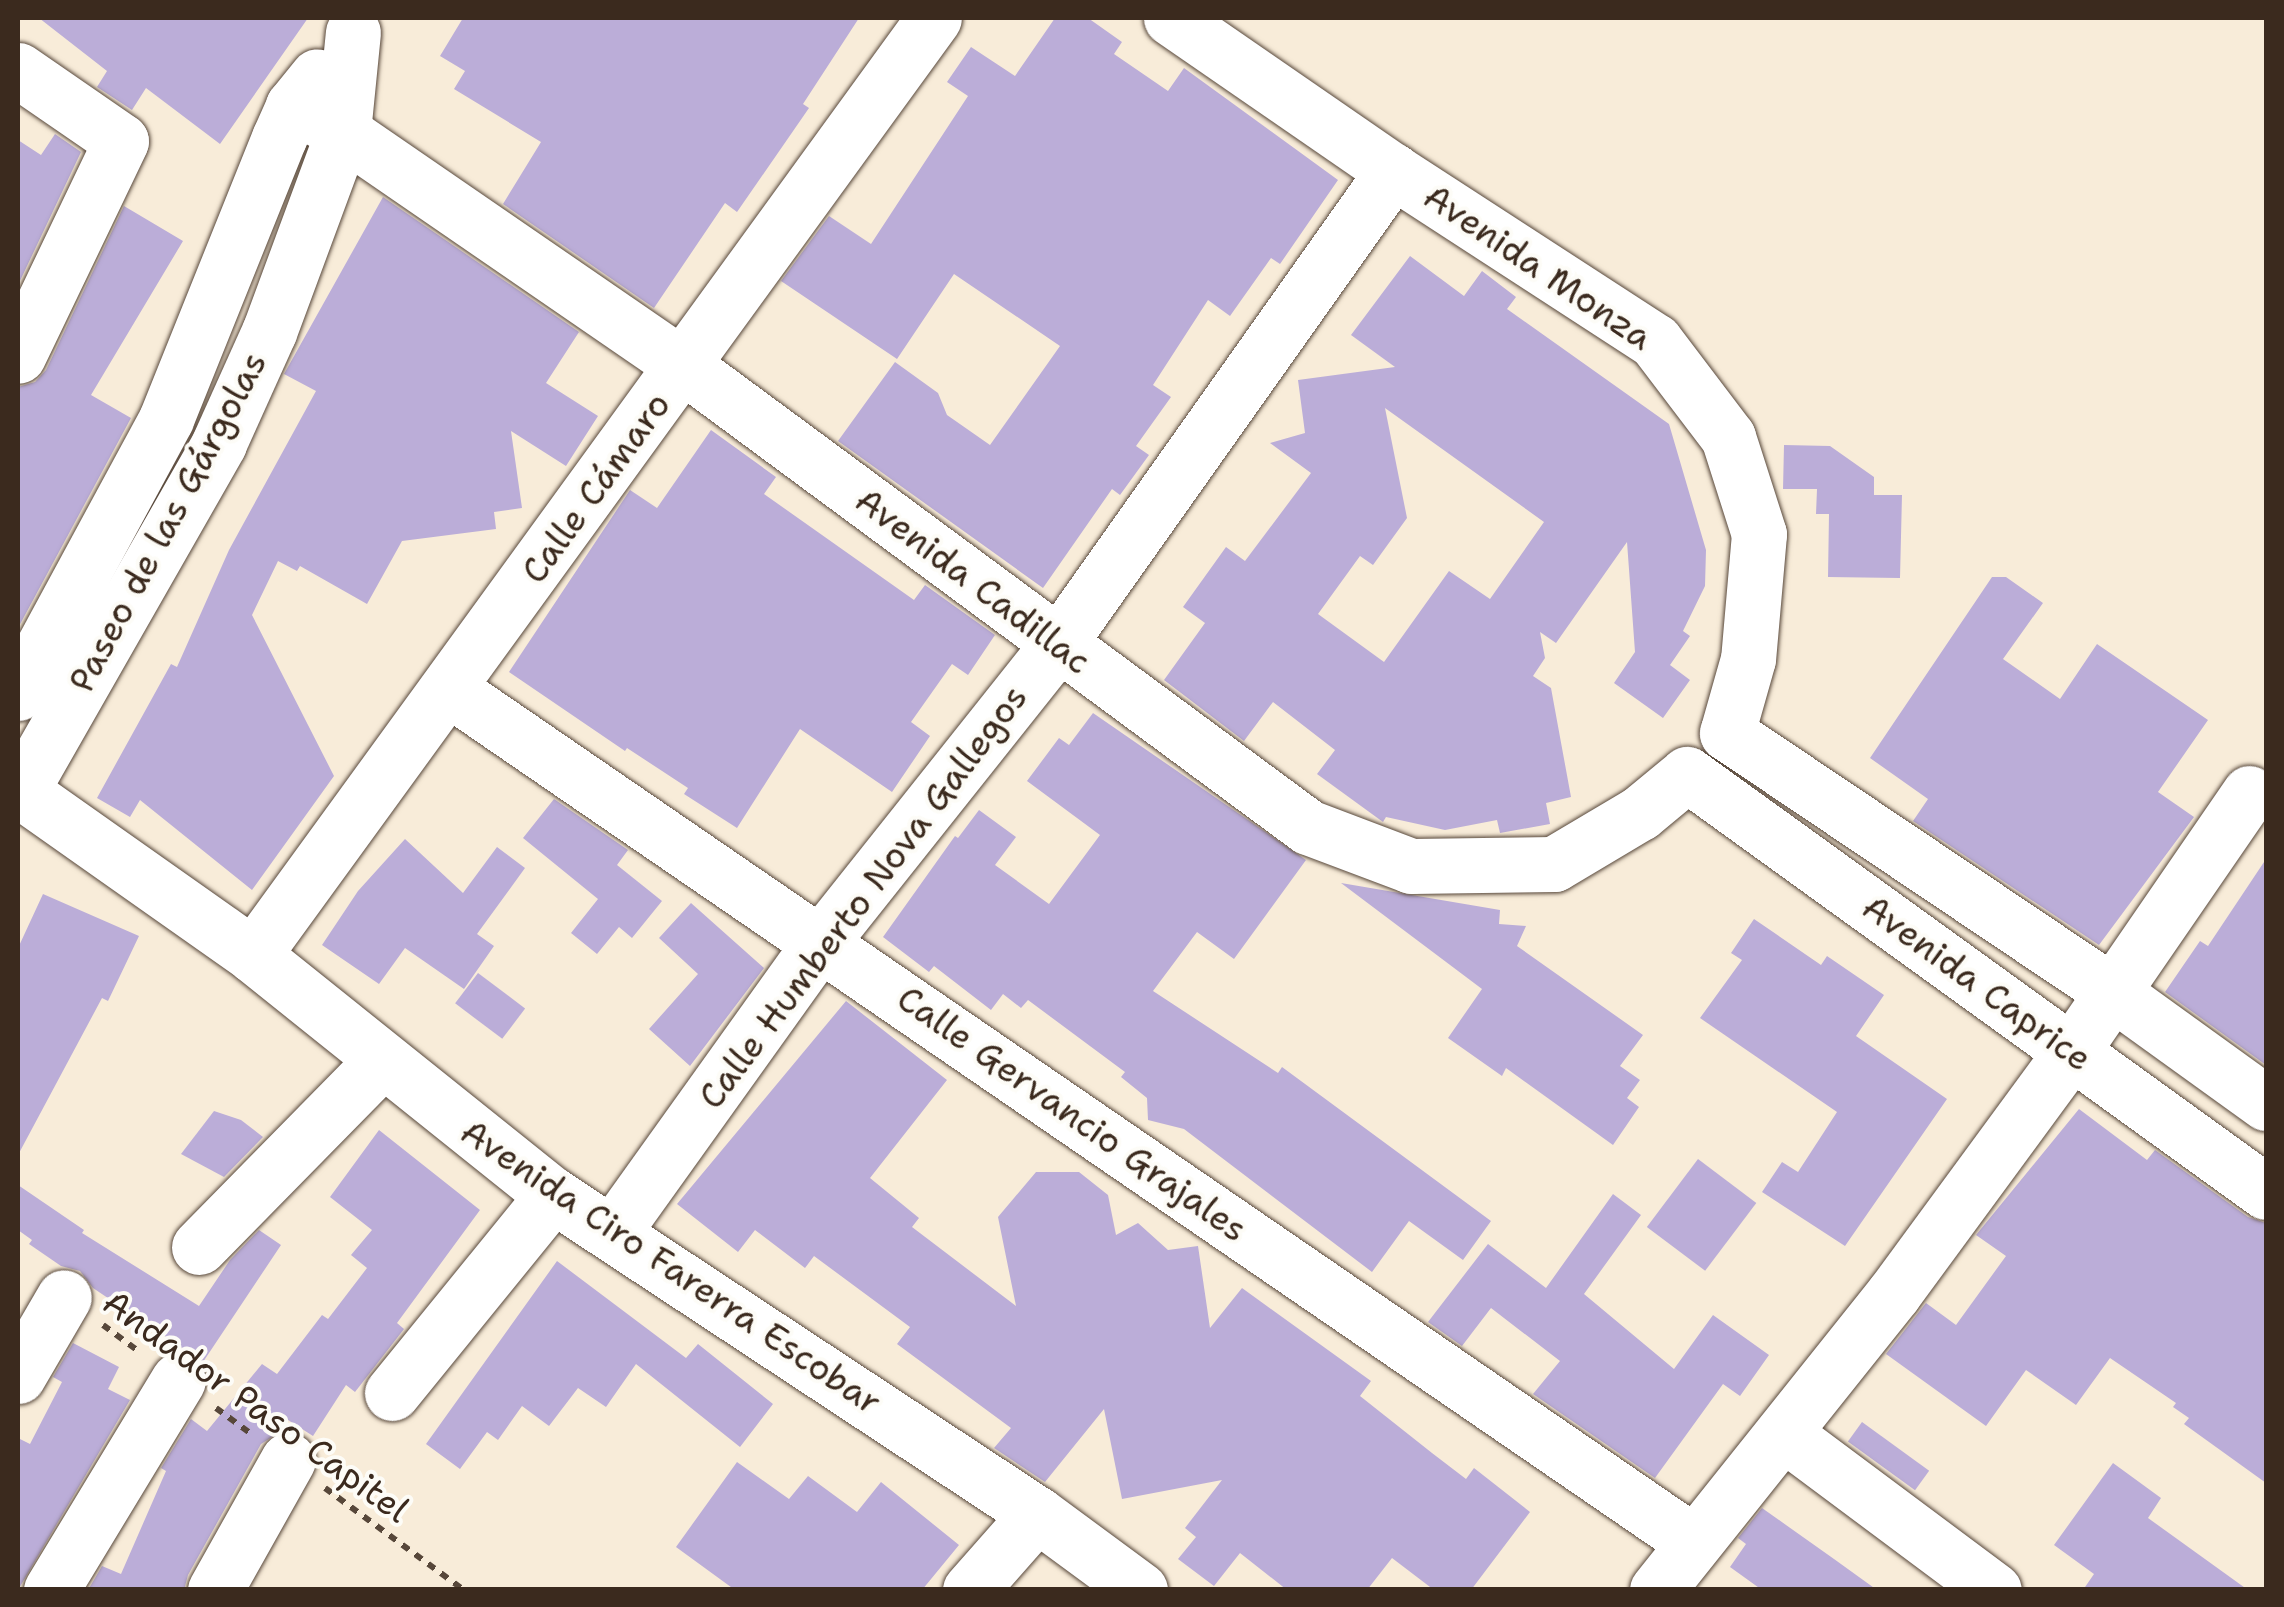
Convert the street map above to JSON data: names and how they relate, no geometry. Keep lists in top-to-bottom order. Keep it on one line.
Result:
{"streets":{"street":["Avenida Monza","Calle Cámaro","Paseo de las Gárgolas","Avenida Cadillac","Calle Humberto Nova Gallegos","Avenida Caprice","Calle Gervancio Grajales","Avenida Ciro Farerra Escobar"],"path":["Andador Paso Capitel"]},"crossings":[["Avenida Monza","Calle Humberto Nova Gallegos"],["Avenida Monza","Avenida Caprice"],["Calle Cámaro","Avenida Cadillac"],["Calle Cámaro","Calle Gervancio Grajales"],["Calle Cámaro","Avenida Ciro Farerra Escobar"],["Paseo de las Gárgolas","Avenida Cadillac"],["Paseo de las Gárgolas","Avenida Ciro Farerra Escobar"],["Avenida Cadillac","Calle Humberto Nova Gallegos"],["Avenida Cadillac","Avenida Caprice"],["Calle Humberto Nova Gallegos","Calle Gervancio Grajales"],["Calle Humberto Nova Gallegos","Avenida Ciro Farerra Escobar"]]}
